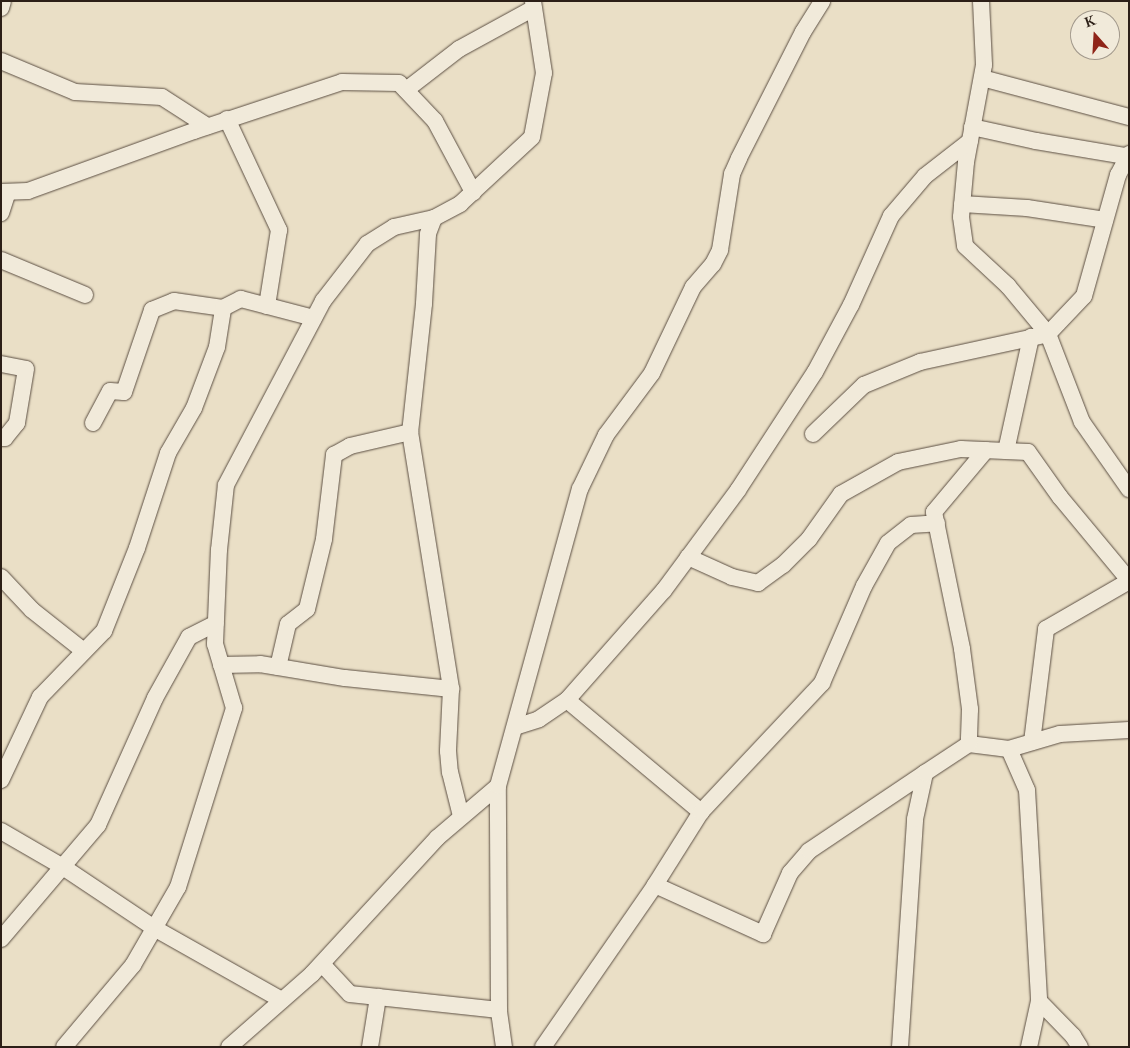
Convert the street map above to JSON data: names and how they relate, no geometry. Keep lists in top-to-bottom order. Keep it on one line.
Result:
{"north":"top"}
